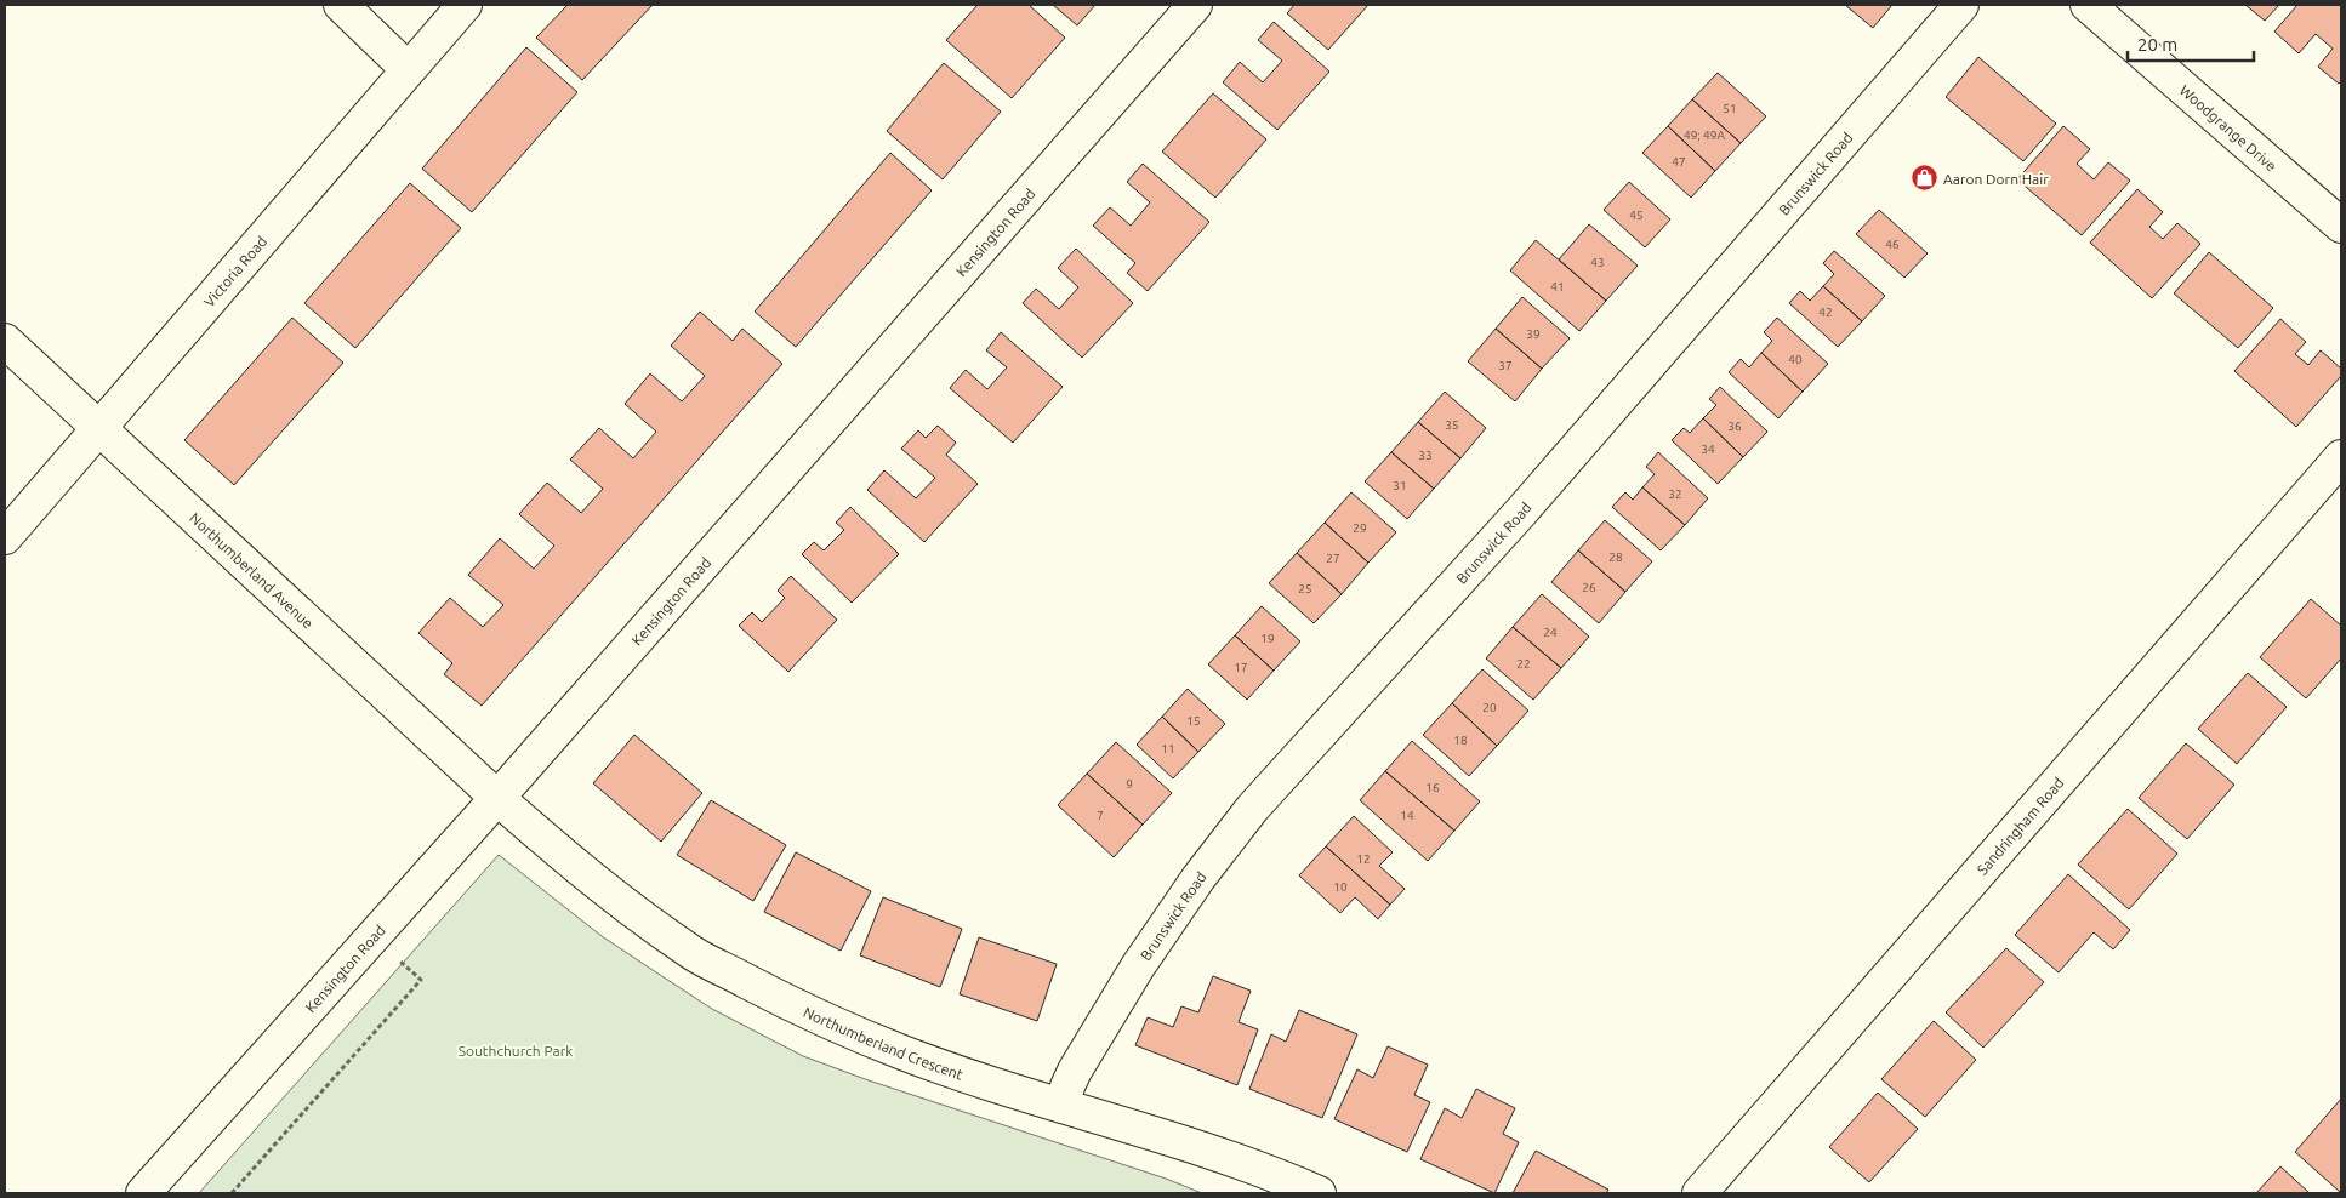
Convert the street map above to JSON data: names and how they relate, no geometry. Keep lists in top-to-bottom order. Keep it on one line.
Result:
{"streets":{"street":["Woodgrange Drive","Brunswick Road","Kensington Road","Victoria Road","Northumberland Avenue","Sandringham Road","Northumberland Crescent"]},"crossings":[["Brunswick Road","Northumberland Crescent"],["Kensington Road","Northumberland Avenue"],["Kensington Road","Northumberland Crescent"],["Victoria Road","Northumberland Avenue"],["Northumberland Avenue","Northumberland Crescent"]],"parks":["Southchurch Park"],"places":{"shop":["Aaron Dorn Hair"]},"house_numbers":["51","49; 49A","47","45","46","43","41","42","39","40","37","35","36","34","33","31","32","29","28","27","26","25","24","19","22","17","20","15","18","11","9","16","7","14","12","10"],"scale_bar":"20 m"}
